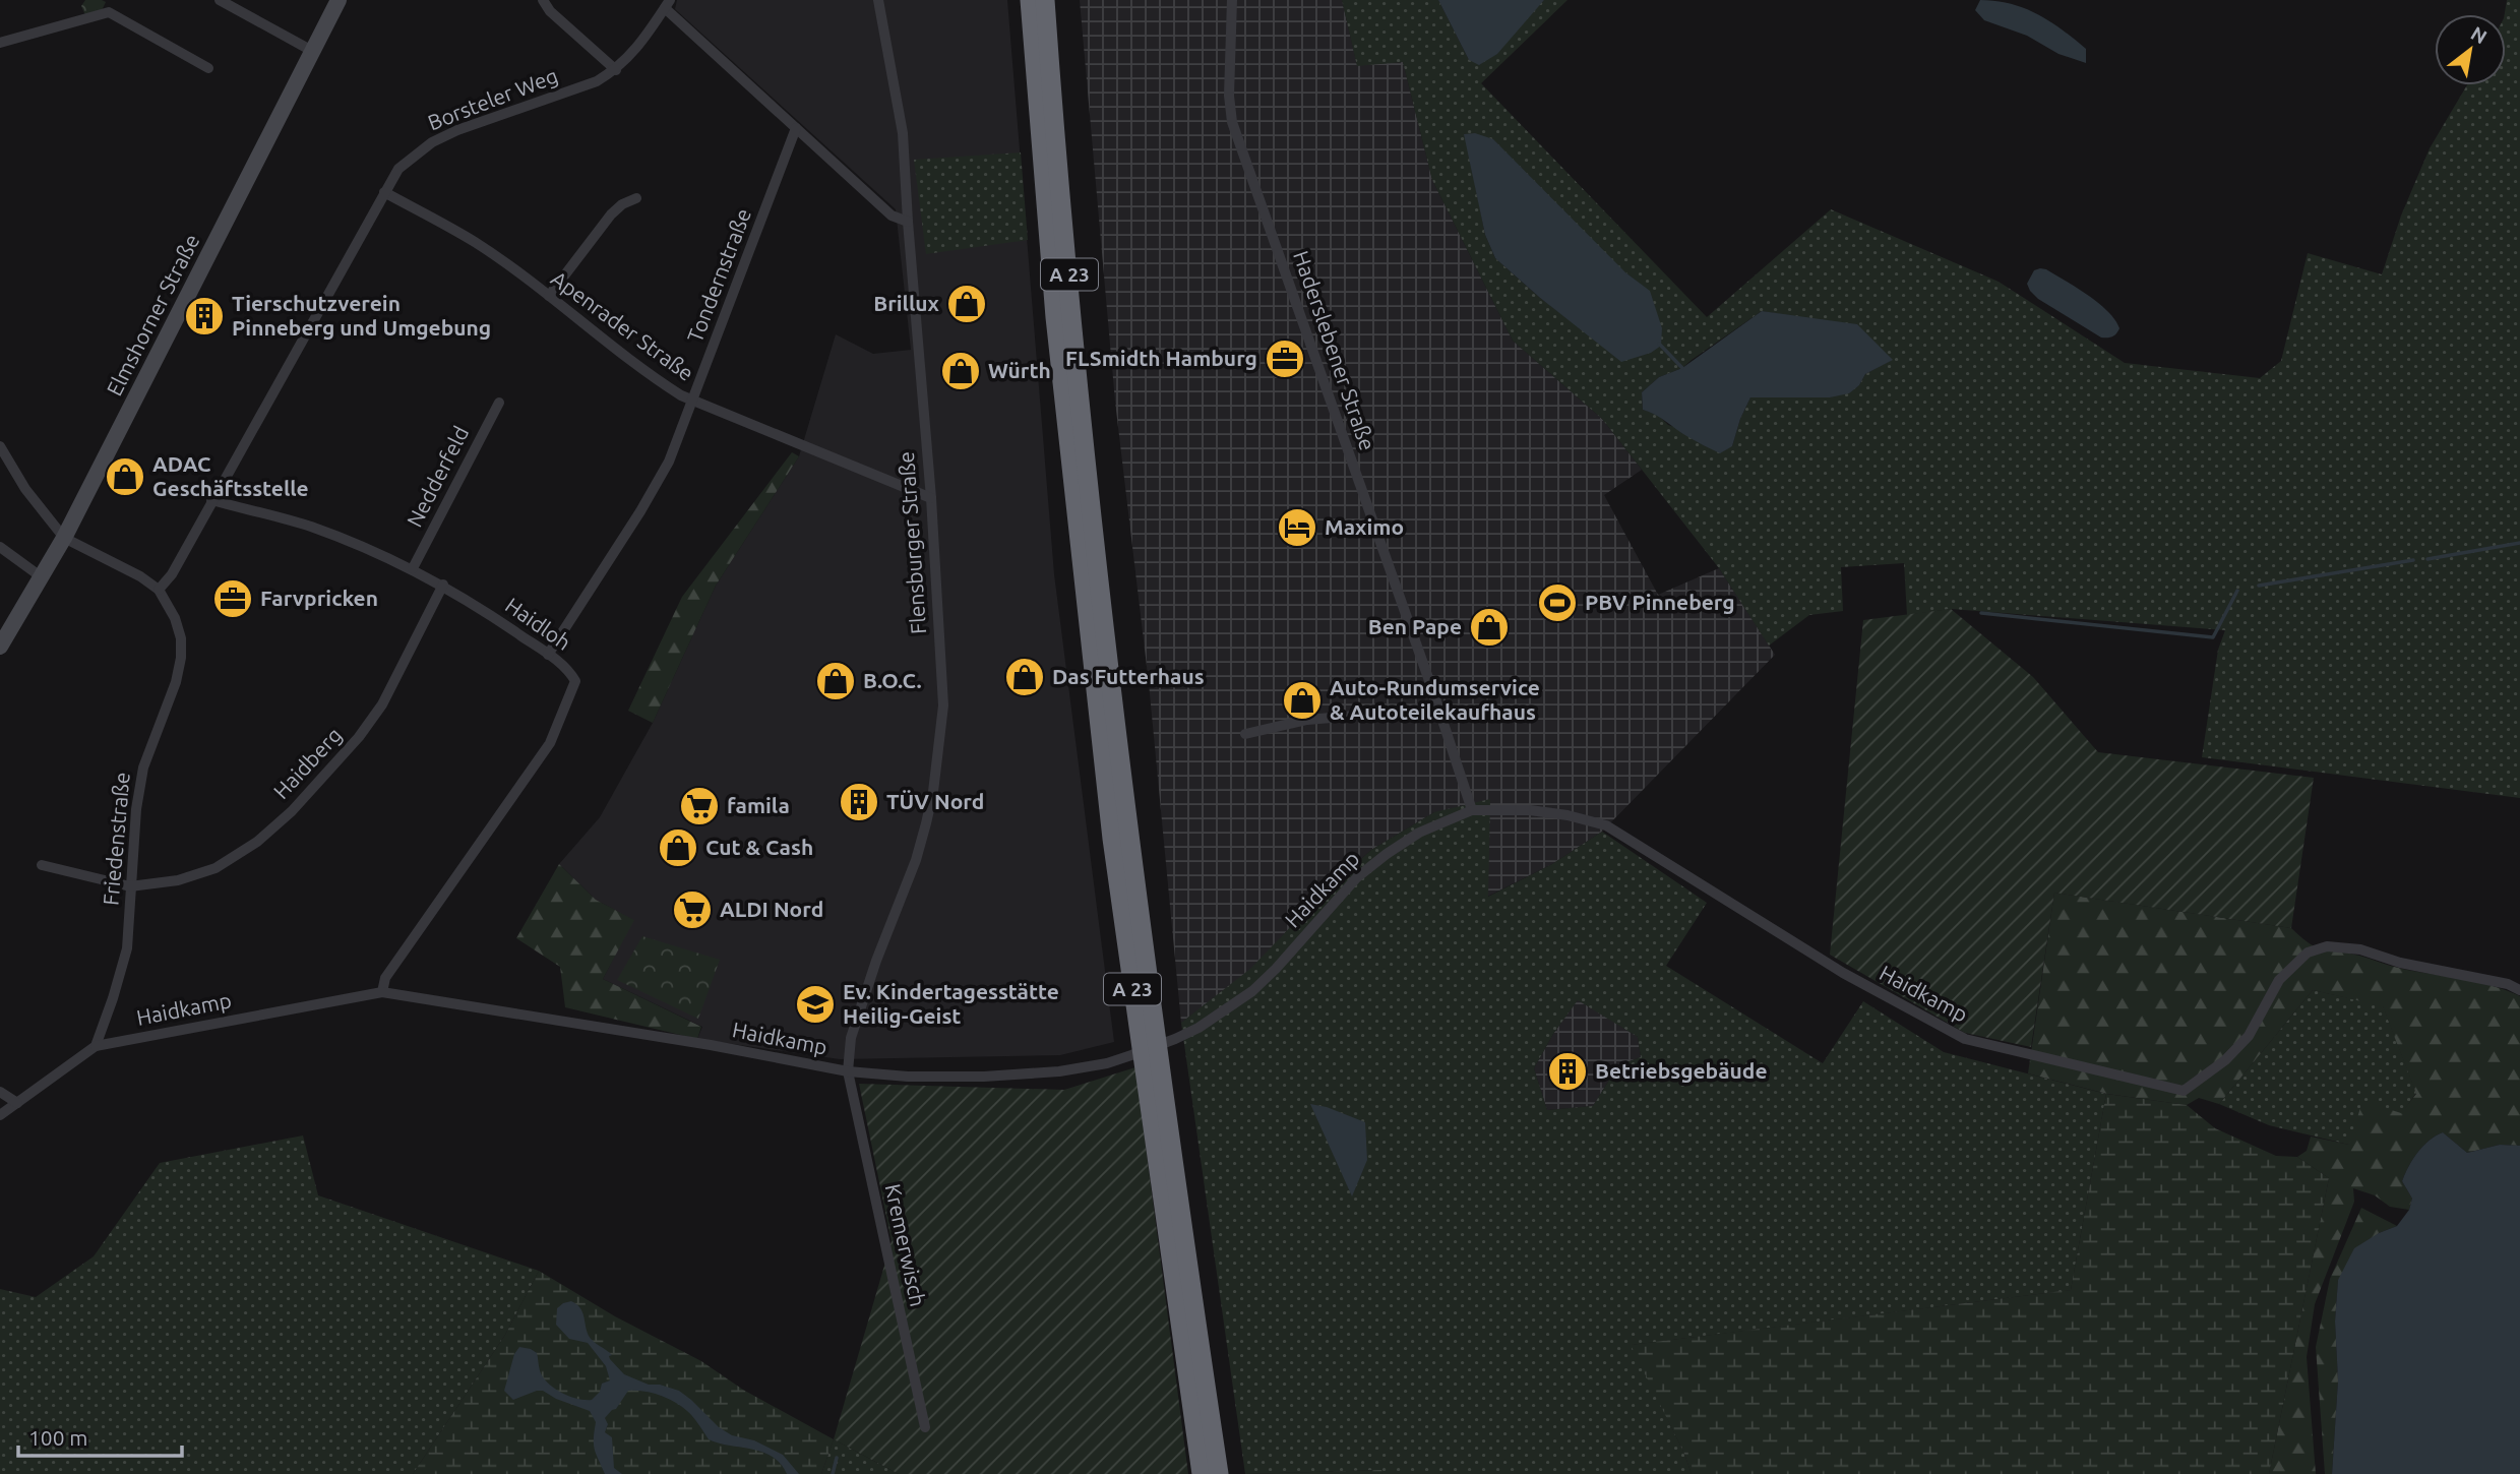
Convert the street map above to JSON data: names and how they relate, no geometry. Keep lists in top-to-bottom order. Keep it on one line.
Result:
{"streets":{"highway":["A 23"],"main road":["Elmshorner Straße"],"street":["Borsteler Weg","Tondernstraße","Apenrader Straße","Haderslebener Straße","Nedderfeld","Flensburger Straße","Haidloh","Haidberg","Friedenstraße","Haidkamp","Kremerwisch"]},"crossings":[["Borsteler Weg","Apenrader Straße"],["Borsteler Weg","Haidloh"],["Borsteler Weg","Friedenstraße"],["Tondernstraße","Apenrader Straße"],["Tondernstraße","Haidloh"],["Elmshorner Straße","Friedenstraße"],["Apenrader Straße","Flensburger Straße"],["Haderslebener Straße","Haidkamp"],["Nedderfeld","Haidloh"],["Flensburger Straße","Haidkamp"],["Flensburger Straße","Kremerwisch"],["Haidloh","Haidberg"],["Haidloh","Haidkamp"],["Haidberg","Friedenstraße"],["Friedenstraße","Haidkamp"],["Haidkamp","Kremerwisch"]],"places":{"shop":["Brillux","Würth","ADAC Geschäftsstelle","Ben Pape","Das Futterhaus","B.O.C.","Auto-Rundumservice & Autoteilekaufhaus","Cut & Cash"],"building":["Tierschutzverein Pinneberg und Umgebung","TÜV Nord","Betriebsgebäude"],"office":["FLSmidth Hamburg","Farvpricken"],"hotel":["Maximo"],"sports":["PBV Pinneberg"],"supermarket":["famila","ALDI Nord"],"school or university":["Ev. Kindertagesstätte Heilig-Geist"]},"scale_bar":"100 m","north":"top right"}
